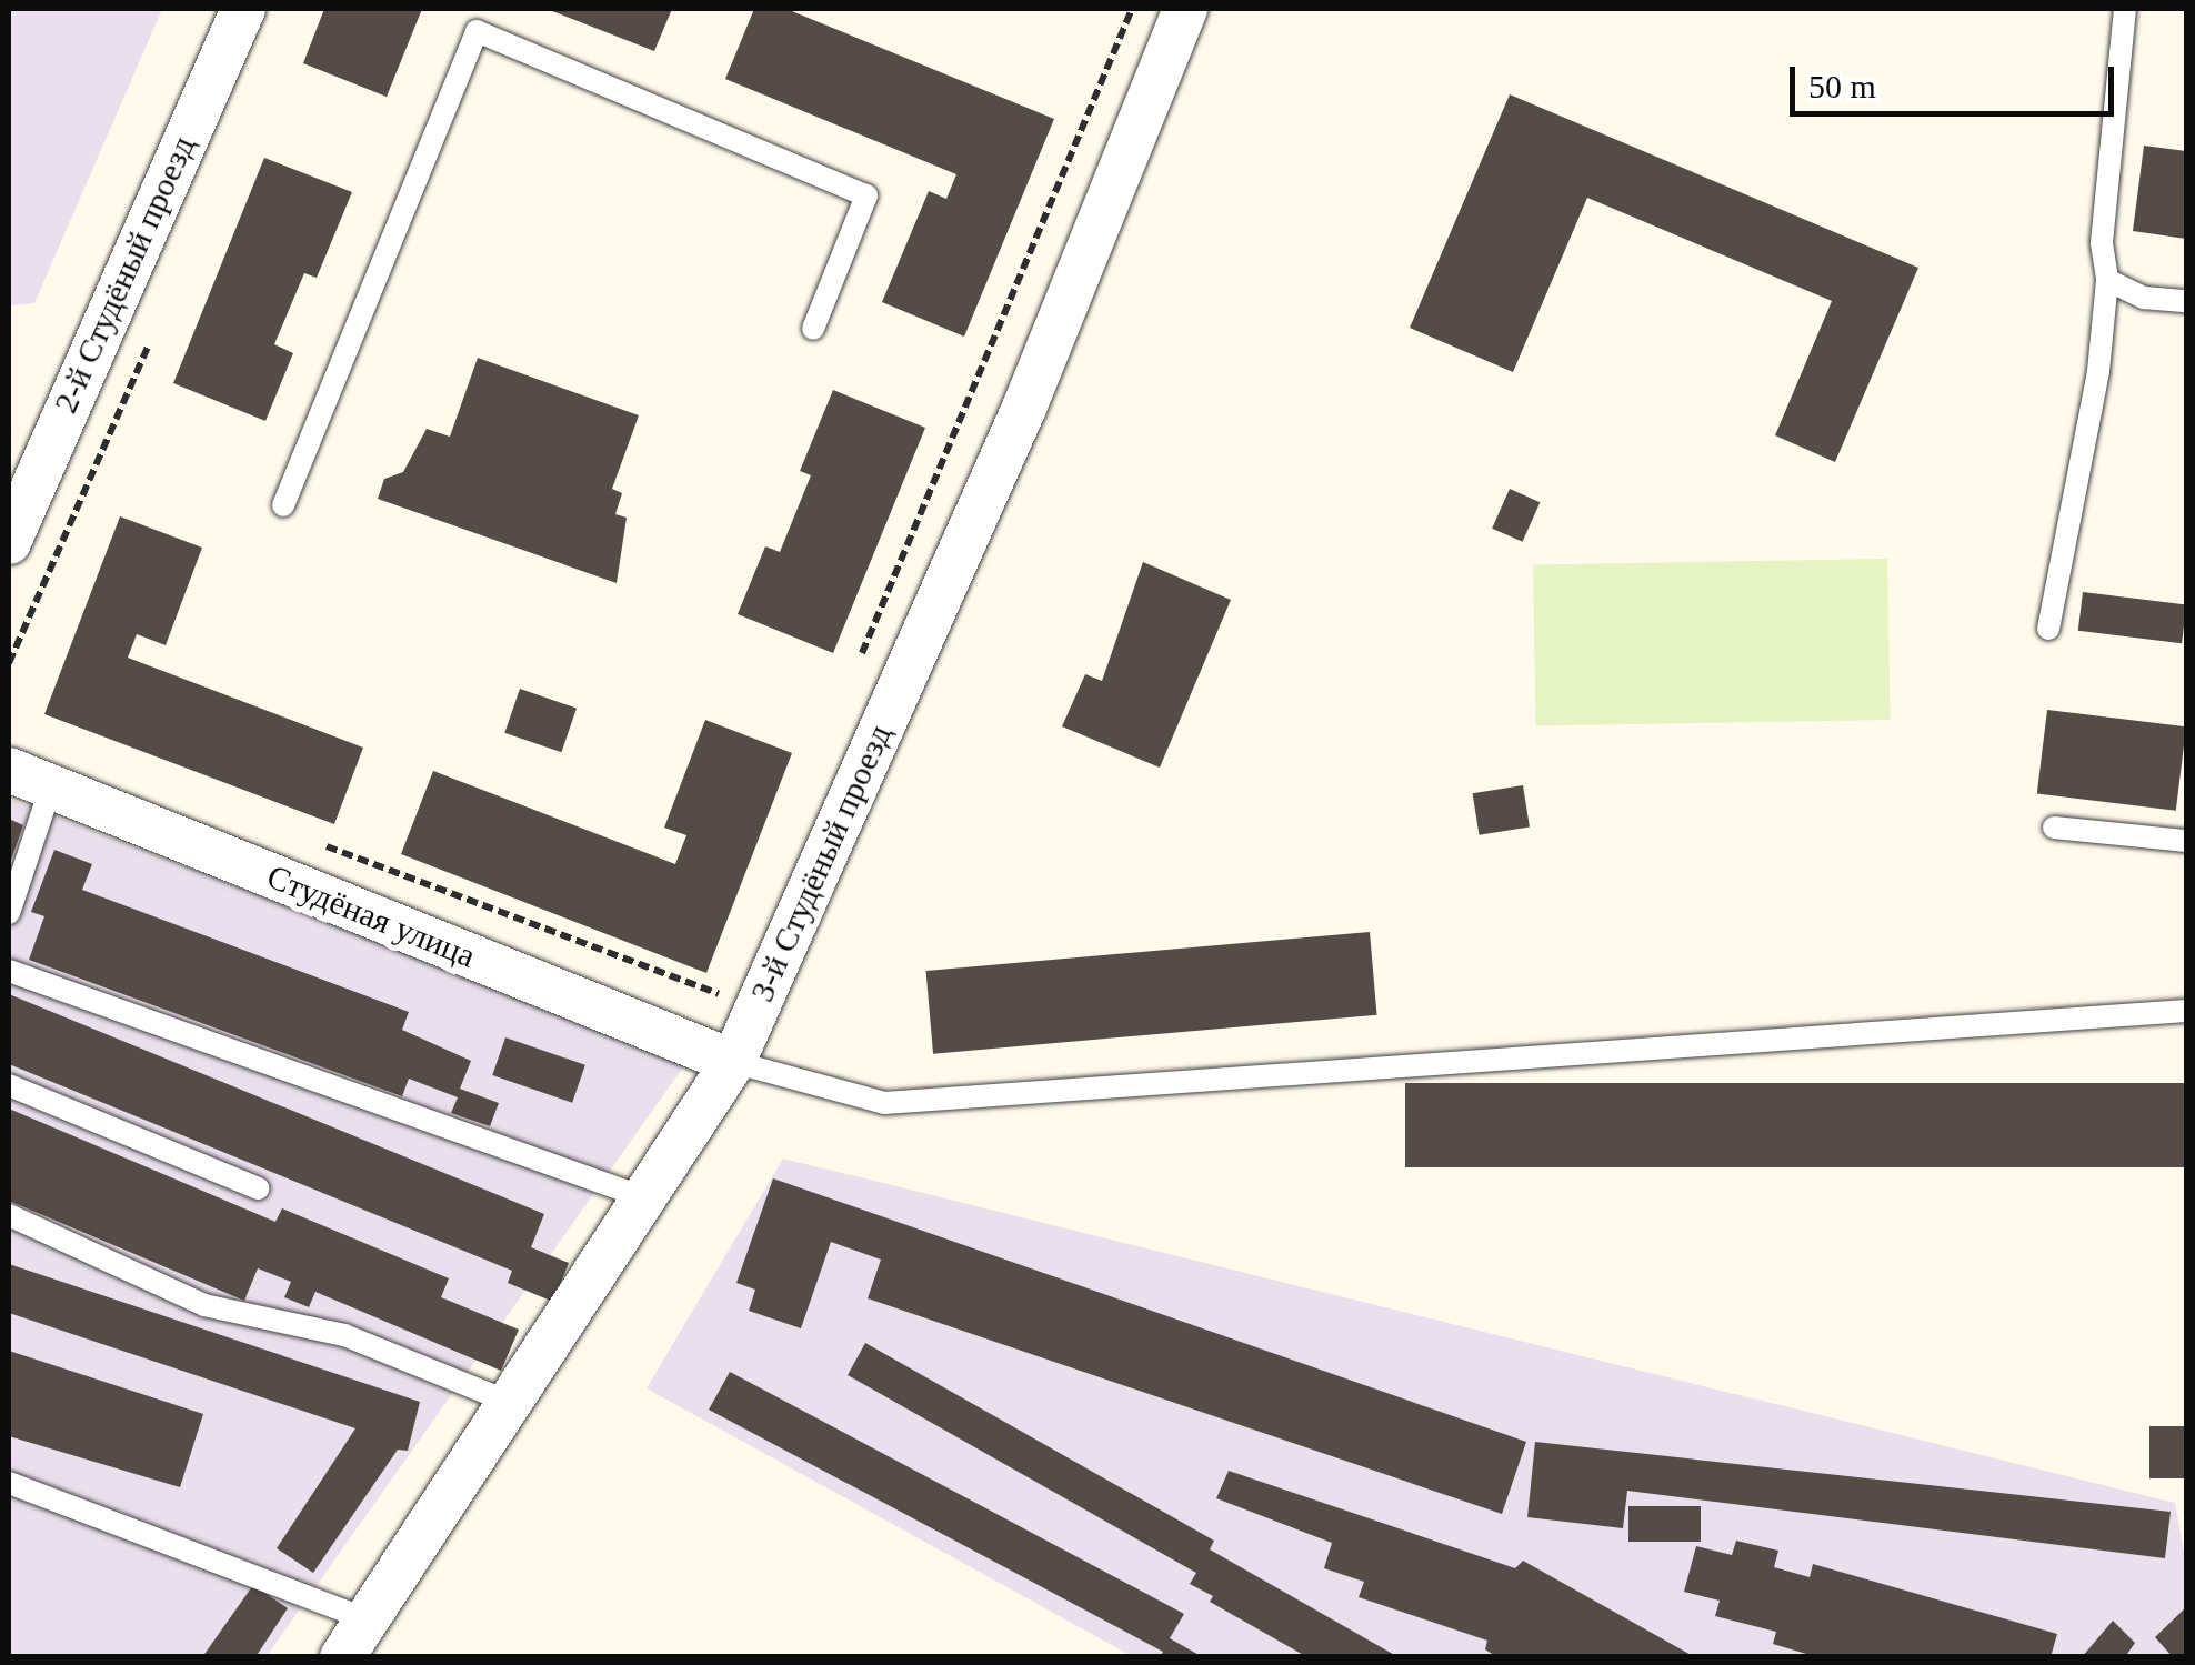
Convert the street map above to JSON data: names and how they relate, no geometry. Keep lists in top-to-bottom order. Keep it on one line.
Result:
{"streets":{"street":["2-й Студёный проезд","3-й Студёный проезд","Студёная улица"]},"crossings":[["3-й Студёный проезд","Студёная улица"]],"scale_bar":"50 m"}
